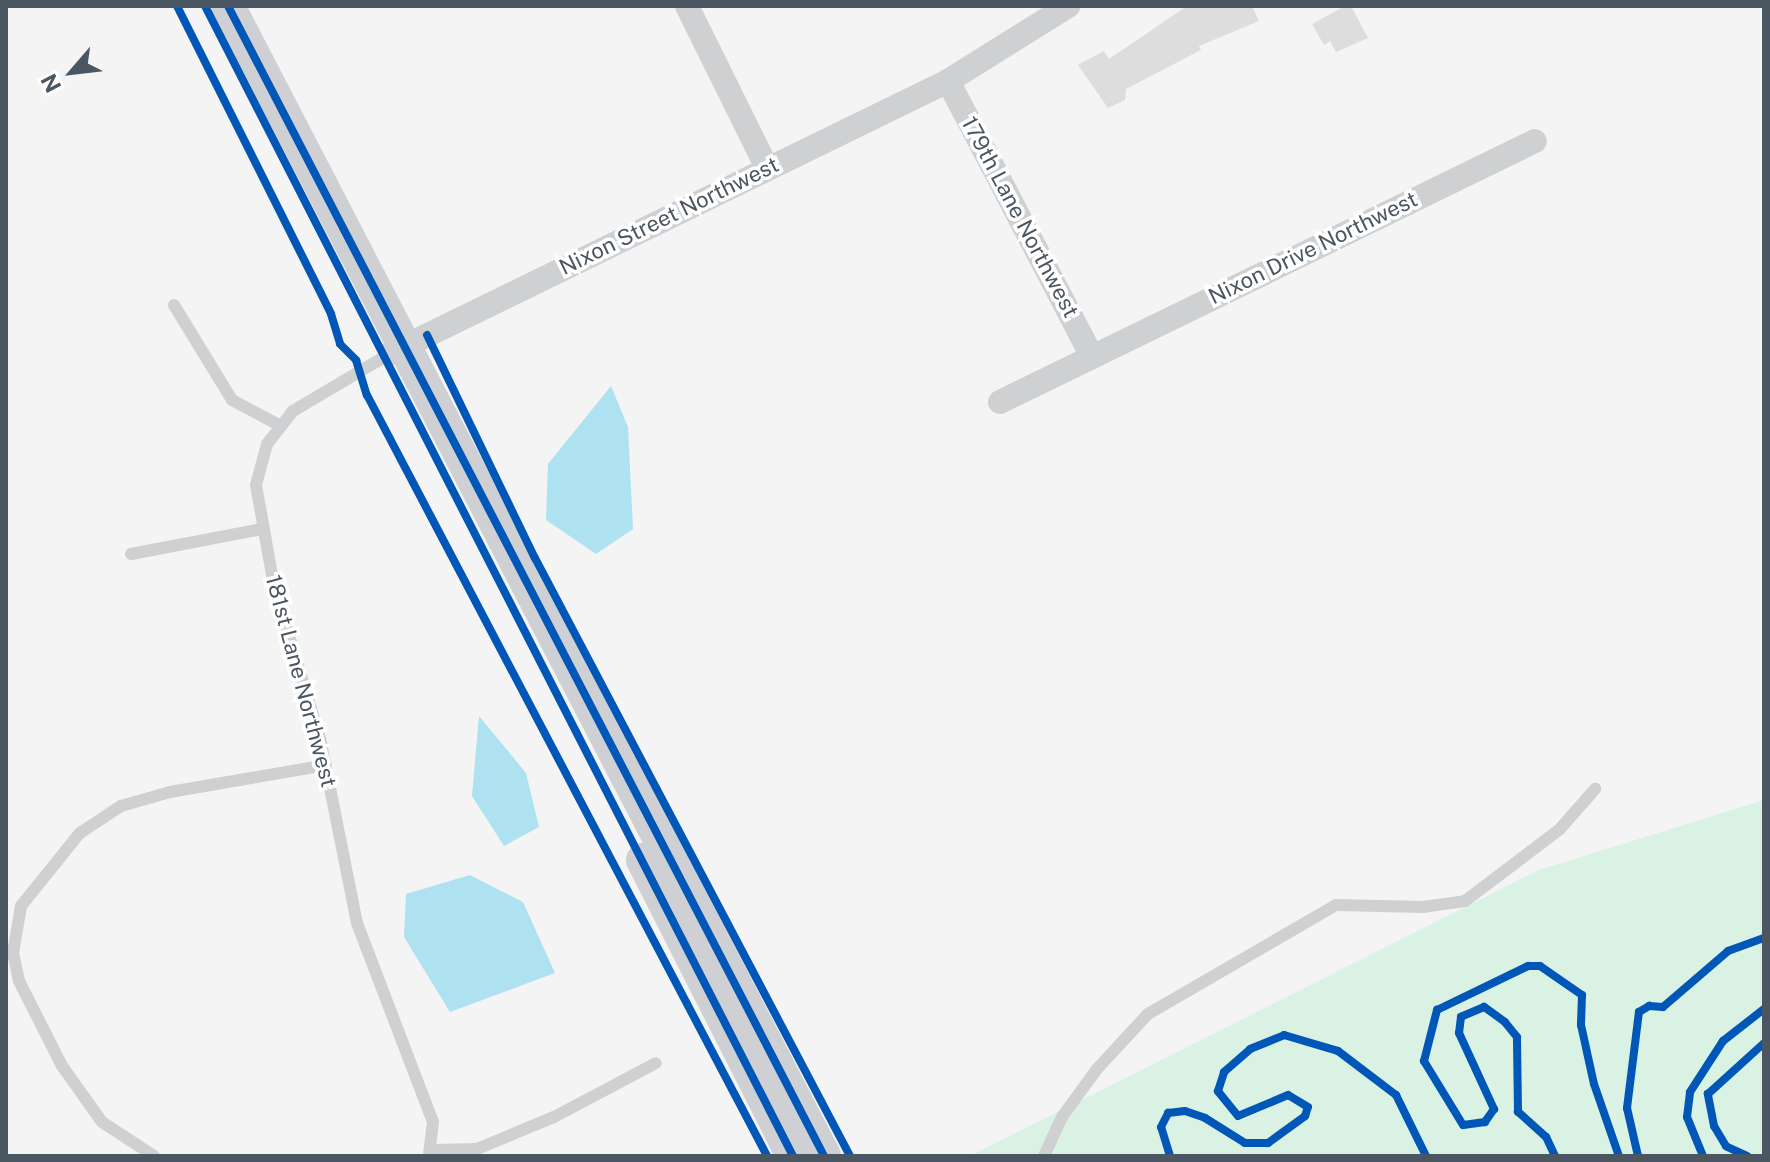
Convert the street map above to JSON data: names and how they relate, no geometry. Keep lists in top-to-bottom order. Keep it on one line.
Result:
{"streets":{"street":["Nixon Street Northwest","179th Lane Northwest","Nixon Drive Northwest"],"lane":["181st Lane Northwest"]},"crossings":[["Nixon Street Northwest","179th Lane Northwest"],["Nixon Street Northwest","181st Lane Northwest"],["179th Lane Northwest","Nixon Drive Northwest"]],"north":"bottom left"}
